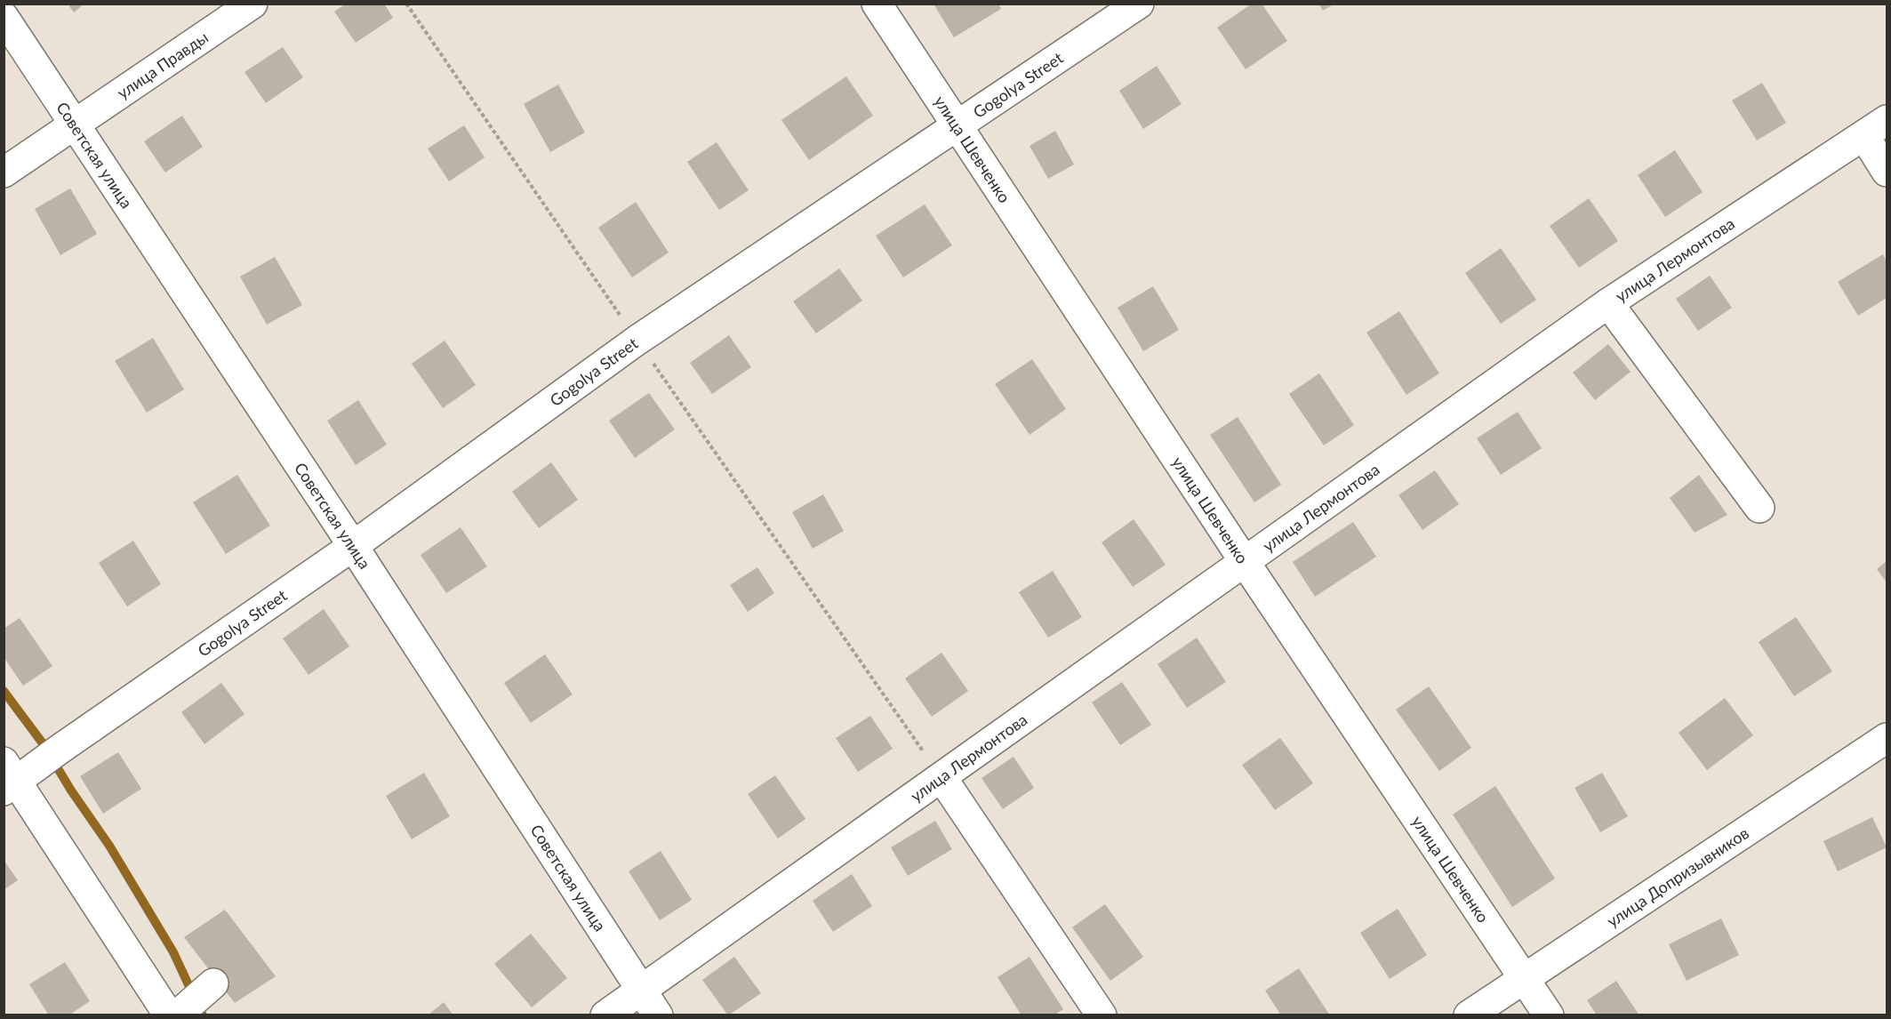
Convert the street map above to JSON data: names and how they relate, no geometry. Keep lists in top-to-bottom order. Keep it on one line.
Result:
{"streets":{"street":["улица Правды","Gogolya Street","улица Шевченко","Советская улица","улица Лермонтова","улица Допризывников"]},"crossings":[["улица Правды","Советская улица"],["Gogolya Street","улица Шевченко"],["Gogolya Street","Советская улица"],["улица Шевченко","улица Лермонтова"],["улица Шевченко","улица Допризывников"],["Советская улица","улица Лермонтова"]]}
